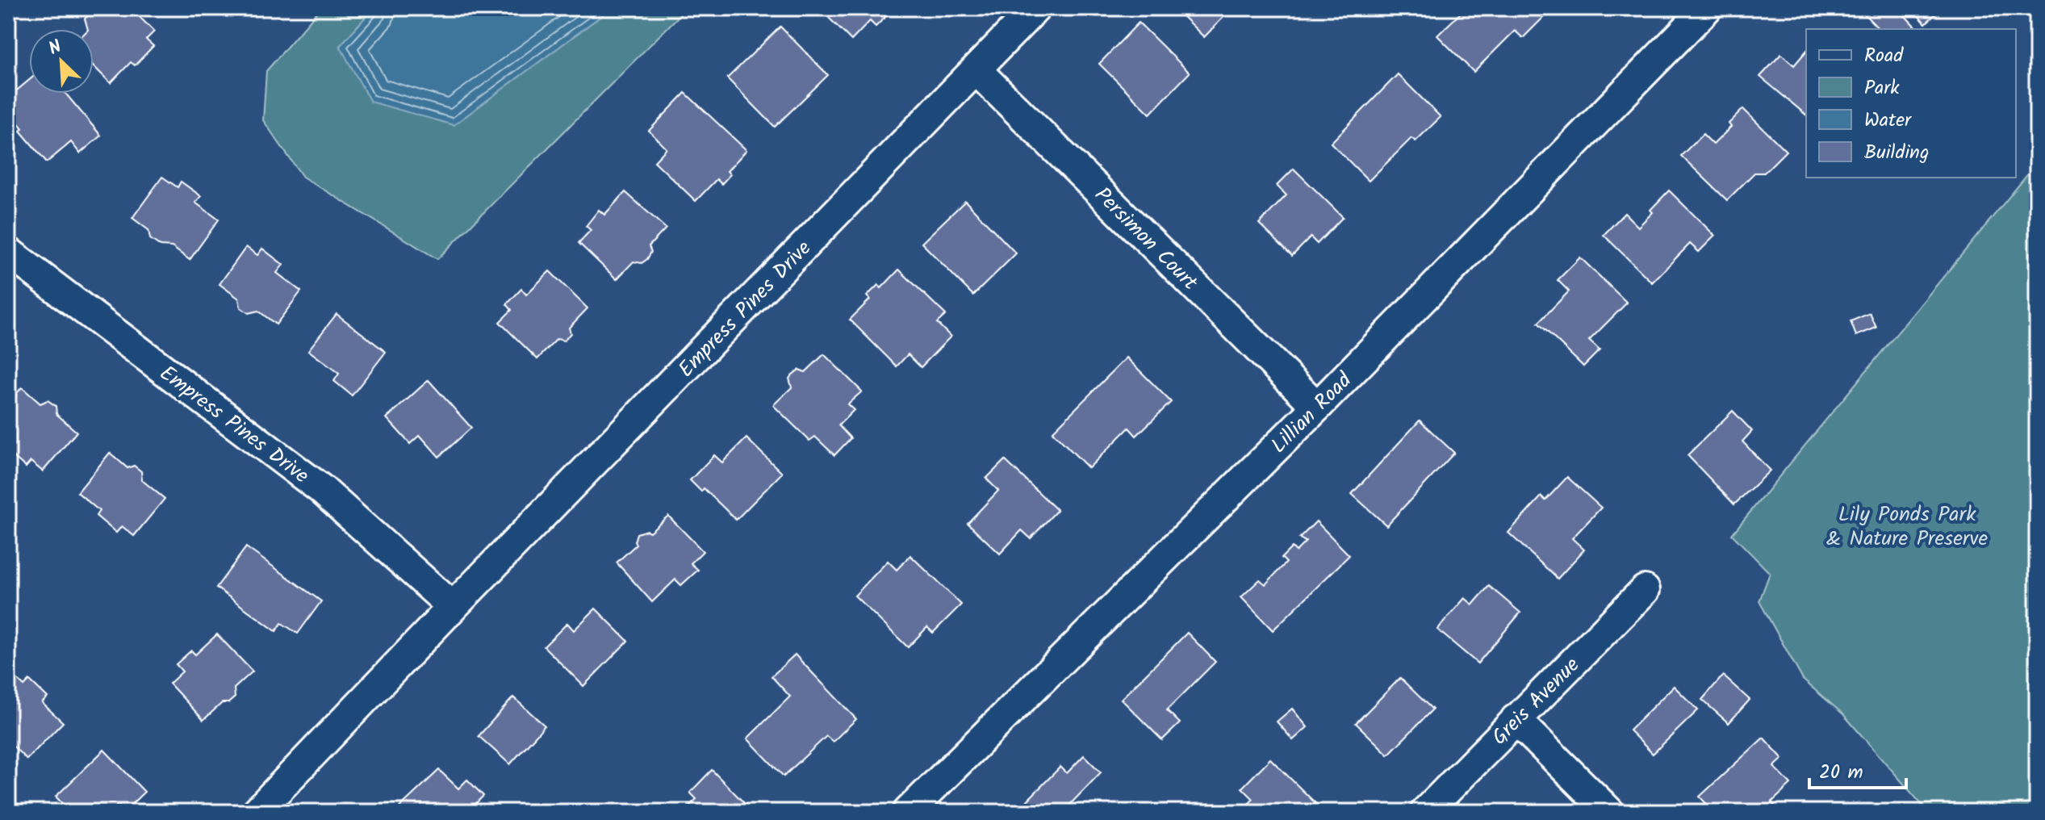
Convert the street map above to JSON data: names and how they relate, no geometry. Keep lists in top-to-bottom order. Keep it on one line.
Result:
{"streets":{"street":["Persimon Court","Empress Pines Drive","Lillian Road","Greis Avenue"]},"crossings":[["Persimon Court","Empress Pines Drive"],["Persimon Court","Lillian Road"]],"parks":["Lily Ponds Park & Nature Preserve"],"legend":["Road","Park","Water","Building"],"scale_bar":"20 m","north":"top left"}
